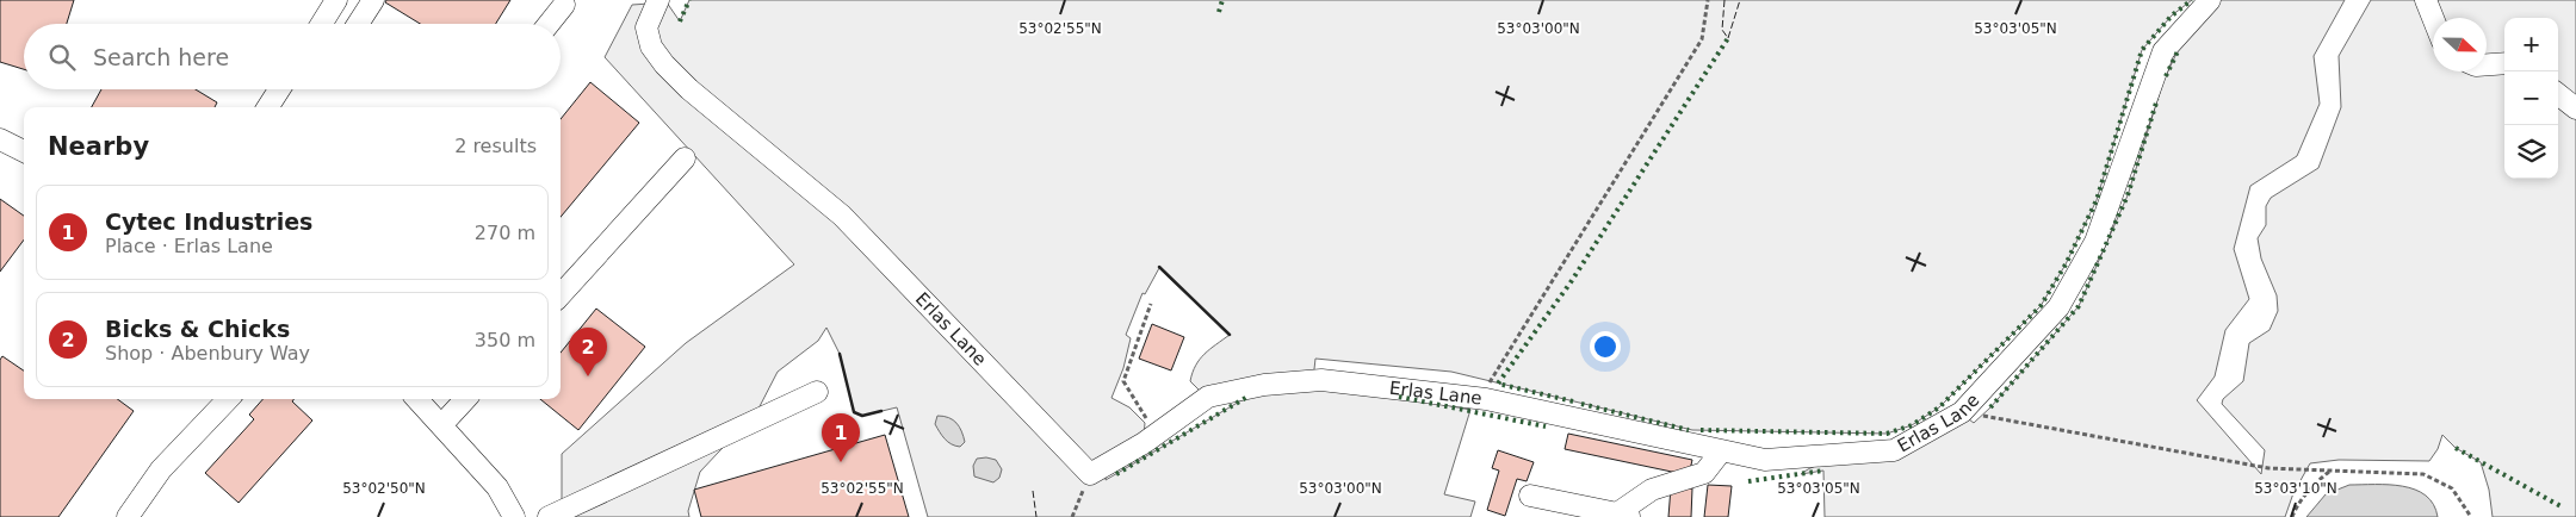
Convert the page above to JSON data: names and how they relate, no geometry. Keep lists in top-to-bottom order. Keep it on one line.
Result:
{"streets":{"street":["Erlas Lane"]},"north":"right","page":{"map_buttons":["+","−"],"search":"Search here","heading":["Nearby","2 results"],"list":[{"mark":"1","name":"Cytec Industries","note":"Place · Erlas Lane","value":"270 m"},{"mark":"2","name":"Bicks & Chicks","note":"Shop · Abenbury Way","value":"350 m"}],"pins":["2","1"]},"coordinates":["53°03'00\"N","53°02'55\"N","53°03'05\"N","53°02'50\"N","53°03'10\"N"]}
